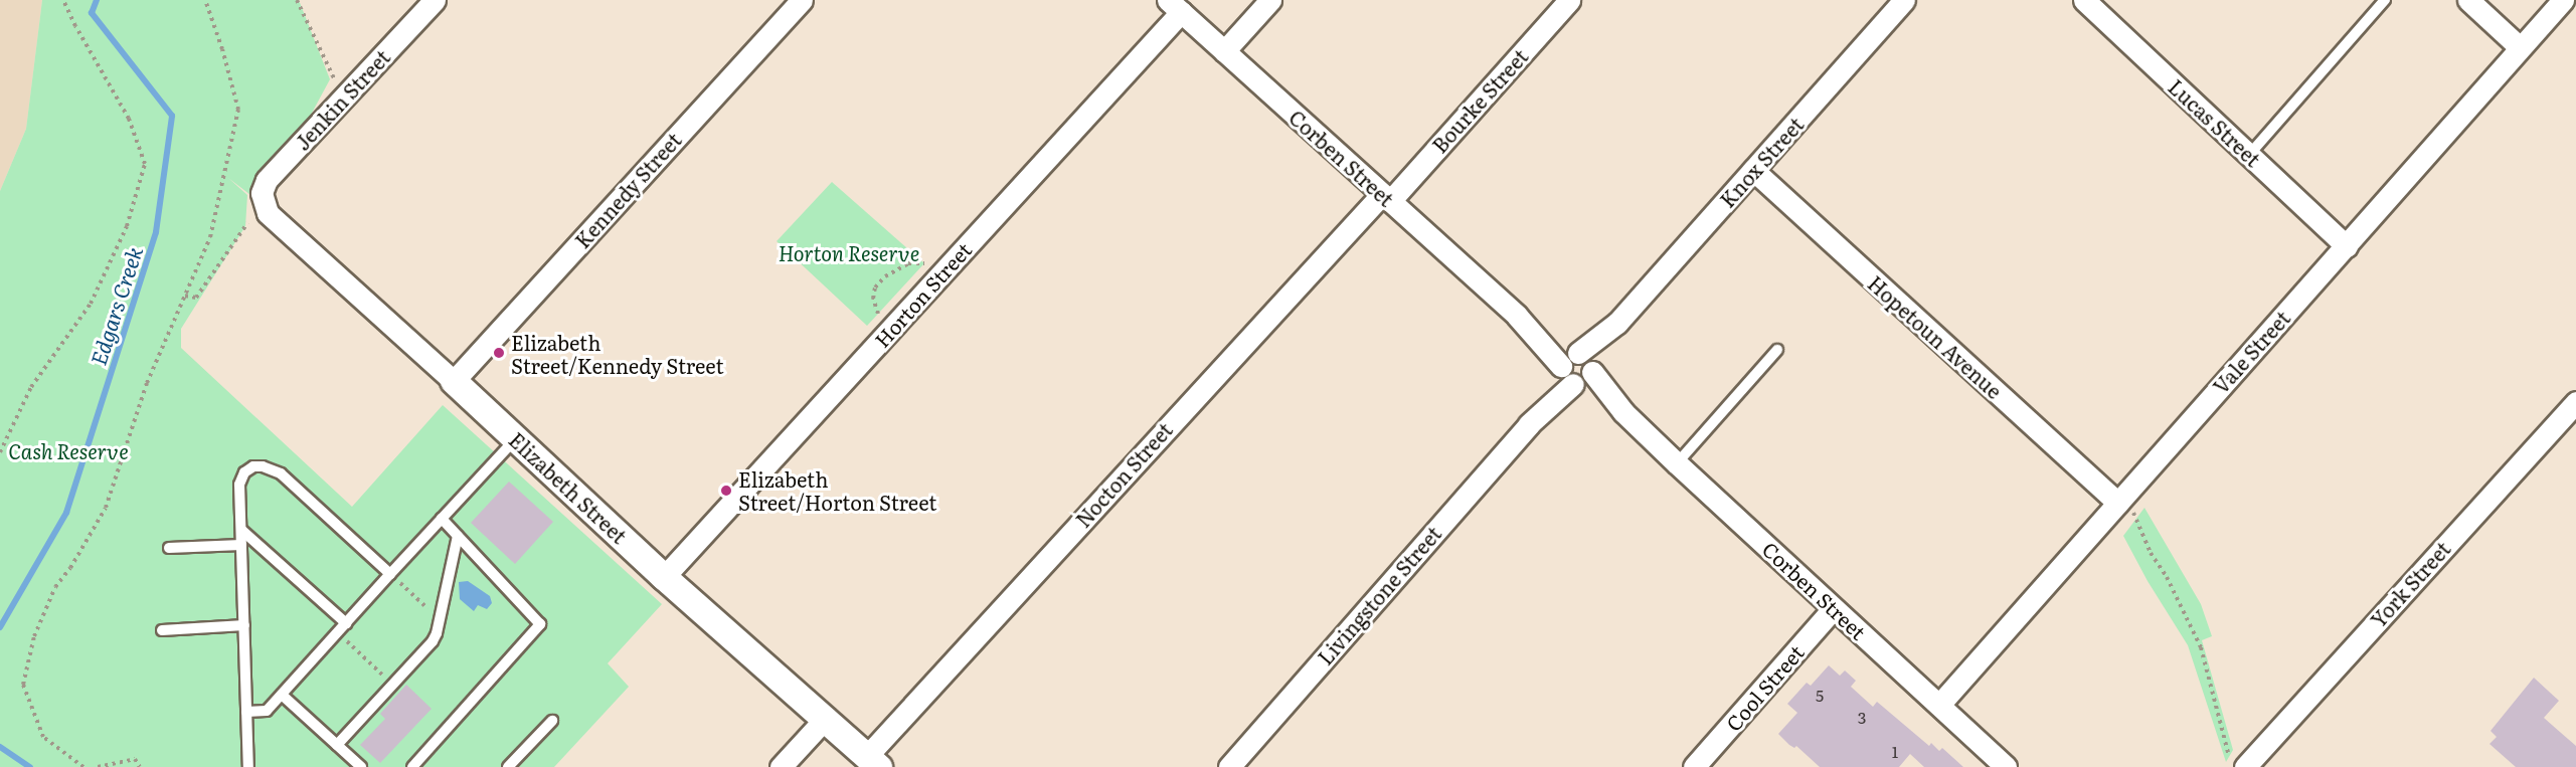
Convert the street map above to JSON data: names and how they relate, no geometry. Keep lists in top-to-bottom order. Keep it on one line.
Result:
{"streets":{"street":["Jenkin Street","Bourke Street","Lucas Street","Corben Street","Knox Street","Kennedy Street","Horton Street","Hopetoun Avenue","Vale Street","Nocton Street","Elizabeth Street","York Street","Livingstone Street","Cool Street"]},"crossings":[["Jenkin Street","Elizabeth Street"],["Bourke Street","Corben Street"],["Bourke Street","Nocton Street"],["Lucas Street","Vale Street"],["Corben Street","Knox Street"],["Corben Street","Horton Street"],["Corben Street","Vale Street"],["Corben Street","Nocton Street"],["Corben Street","Livingstone Street"],["Corben Street","Cool Street"],["Knox Street","Hopetoun Avenue"],["Knox Street","Livingstone Street"],["Kennedy Street","Elizabeth Street"],["Horton Street","Elizabeth Street"],["Hopetoun Avenue","Vale Street"],["Nocton Street","Elizabeth Street"]],"water":["Edgars Creek"],"parks":["Horton Reserve","Cash Reserve"],"places":["Elizabeth Street/Kennedy Street","Elizabeth Street/Horton Street"],"house_numbers":["5","3","1"]}
